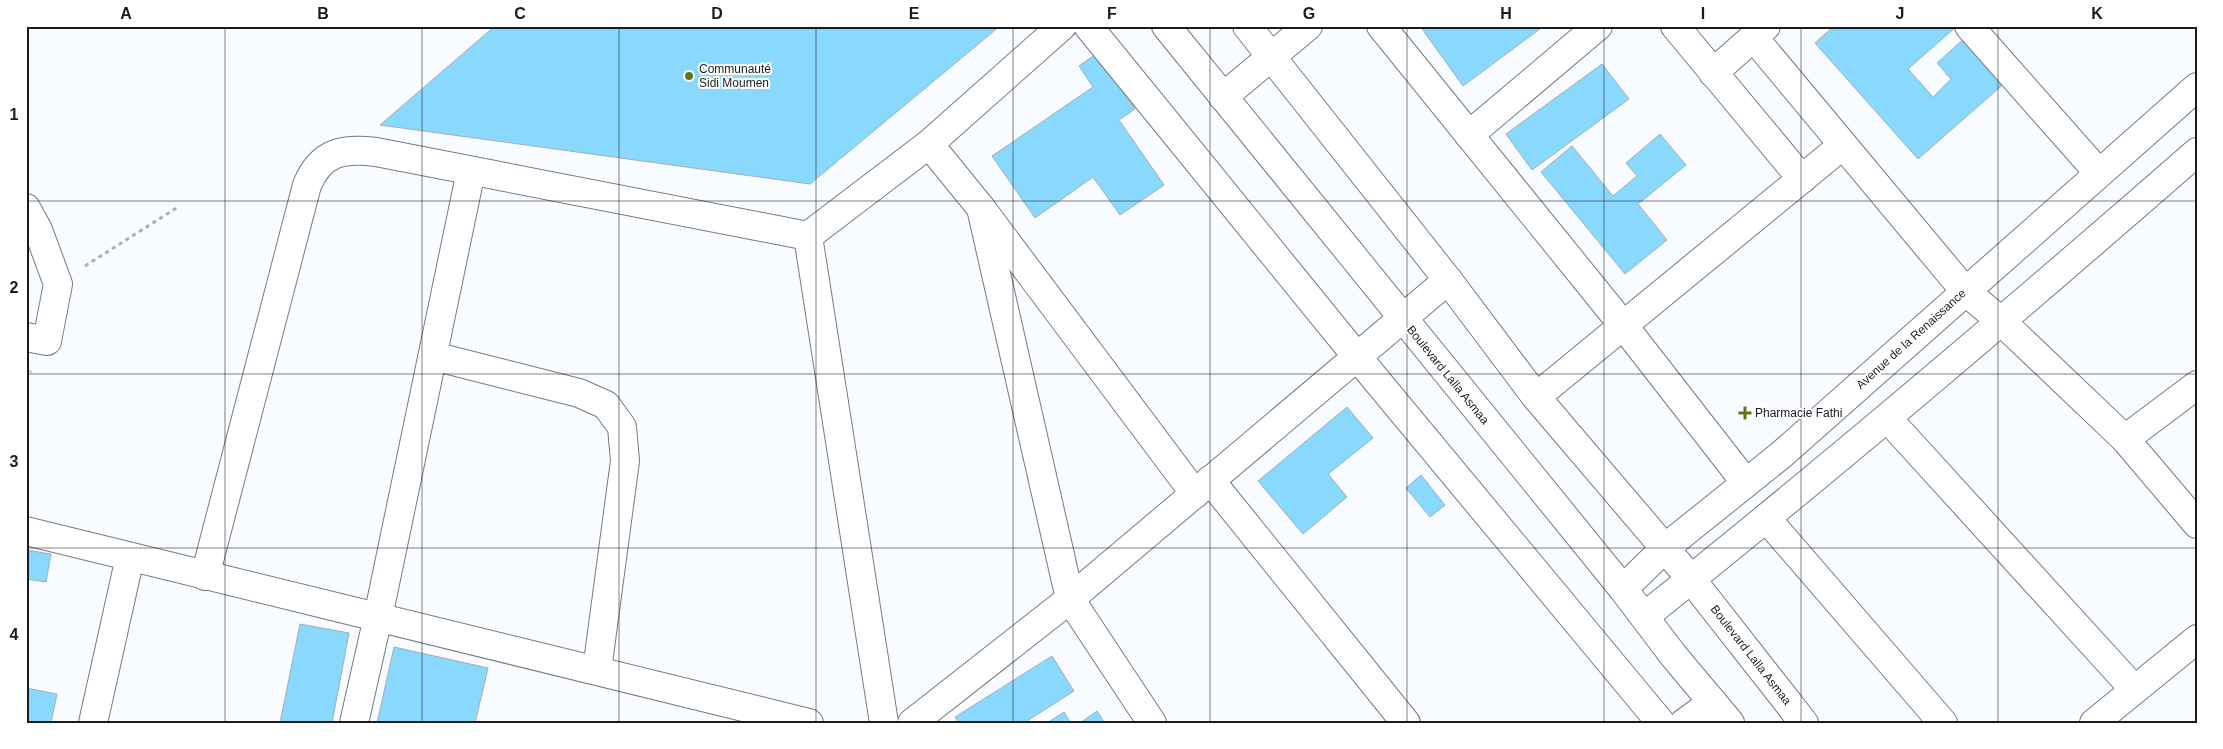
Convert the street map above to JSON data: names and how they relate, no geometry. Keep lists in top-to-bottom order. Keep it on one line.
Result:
{"streets":{"street":["Avenue de la Renaissance","Boulevard Lalla Asmaa"]},"crossings":[["Avenue de la Renaissance","Boulevard Lalla Asmaa"]],"places":{"other":["Communauté Sidi Moumen"],"health":["Pharmacie Fathi"]},"grid":{"columns":["A","B","C","D","E","F","G","H","I","J","K"],"rows":["1","2","3","4"]}}
